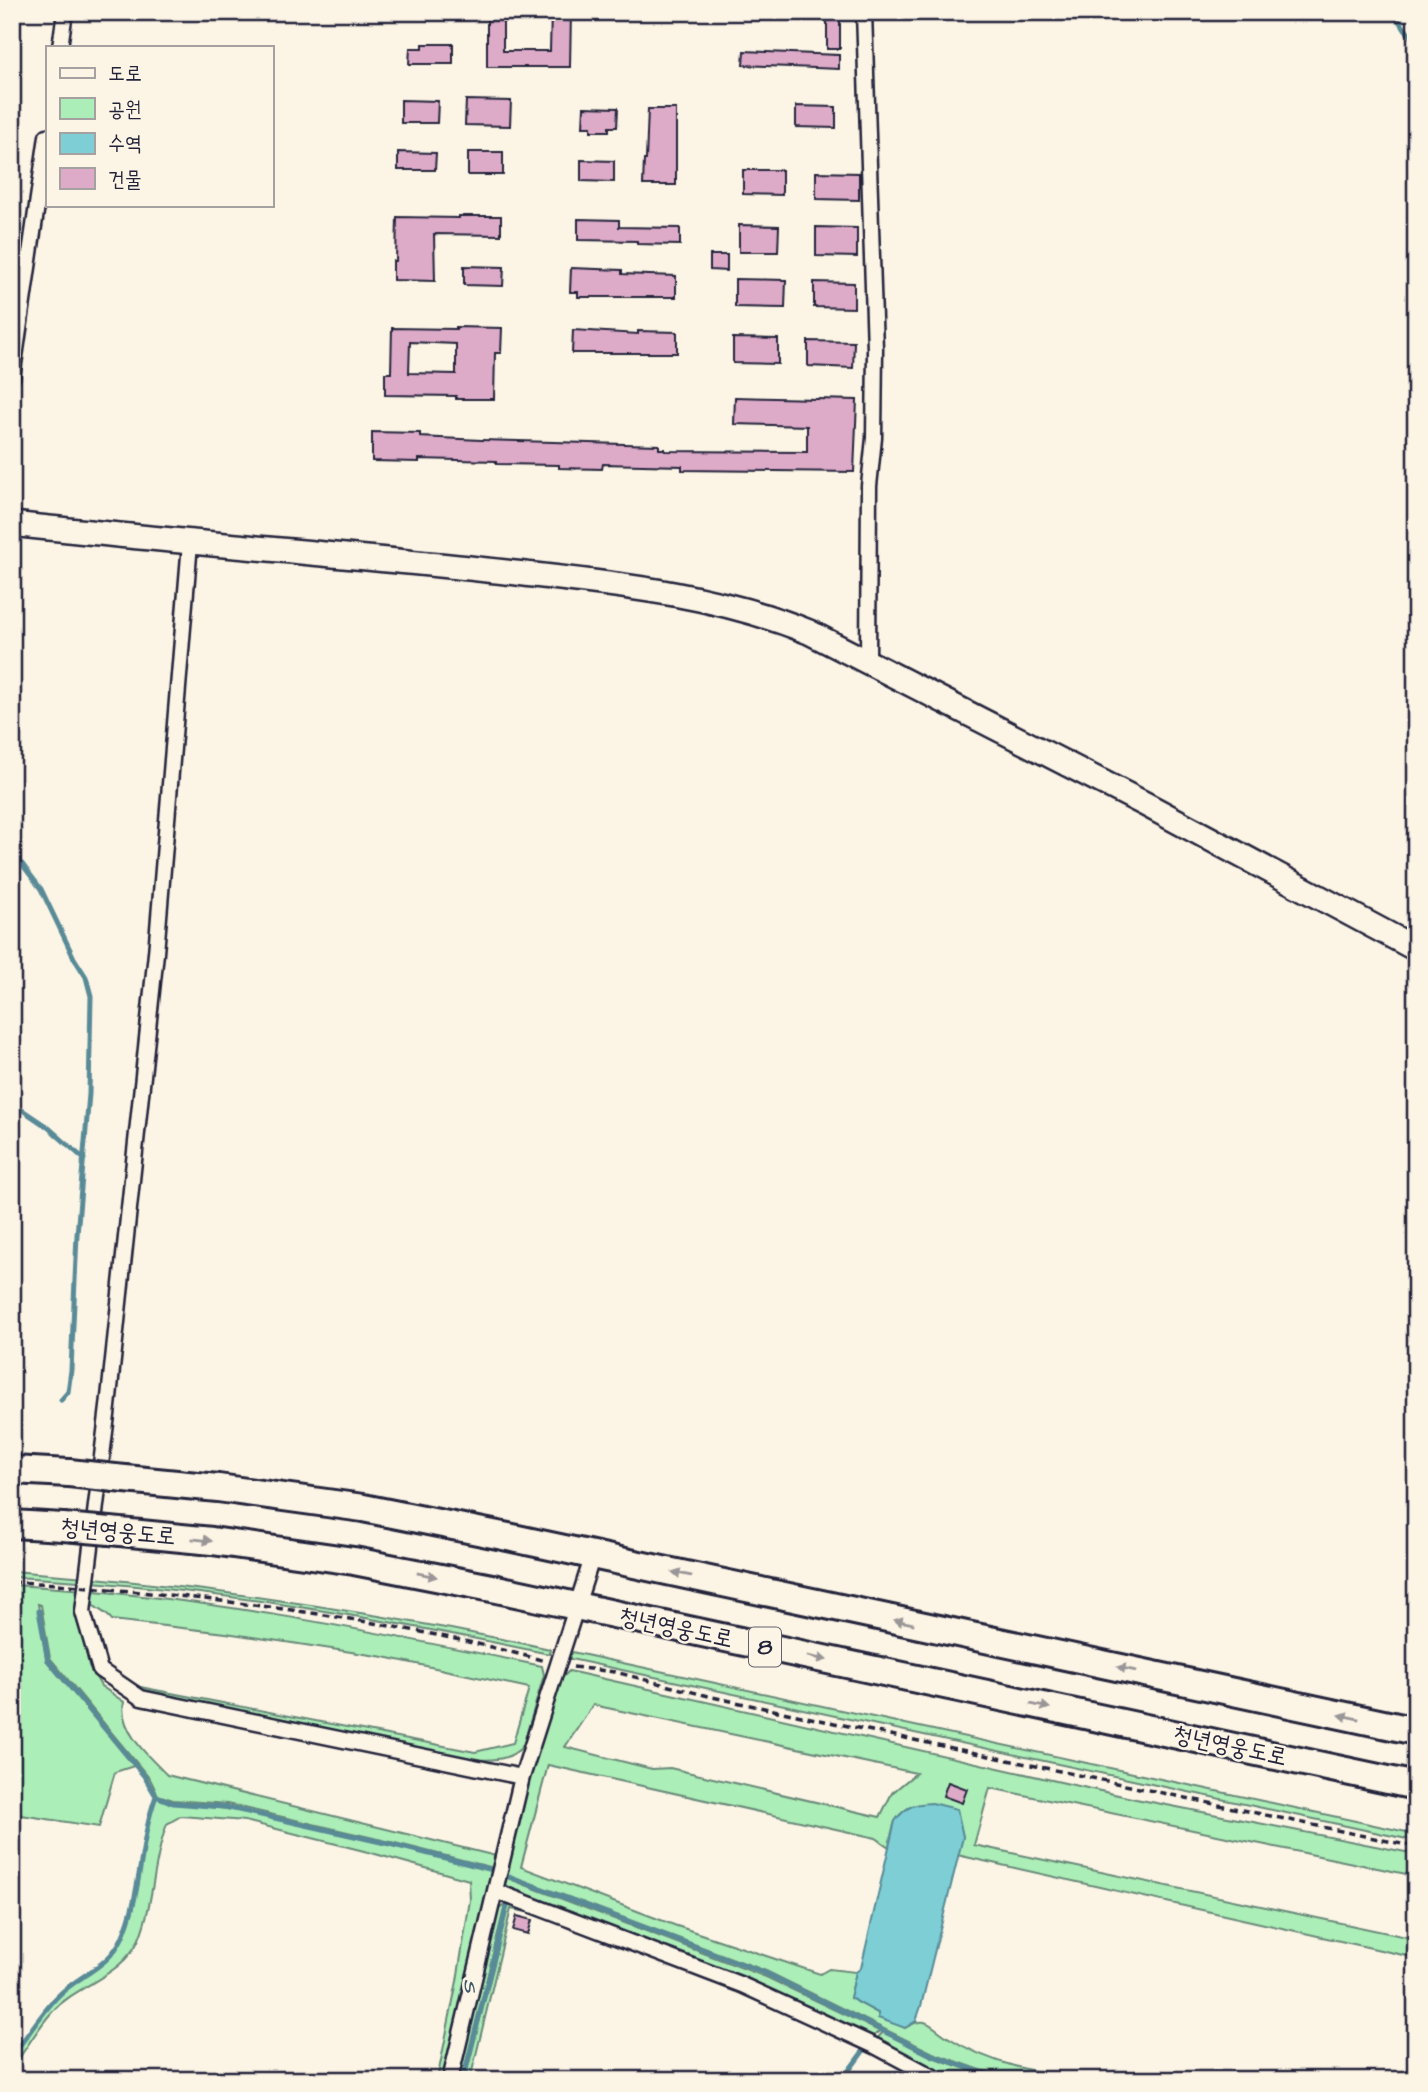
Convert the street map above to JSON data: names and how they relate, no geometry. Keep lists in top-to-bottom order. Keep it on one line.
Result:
{"streets":{"highway":["청년영웅도로","8"]},"water":["s"],"legend":["도로","공원","수역","건물"]}
